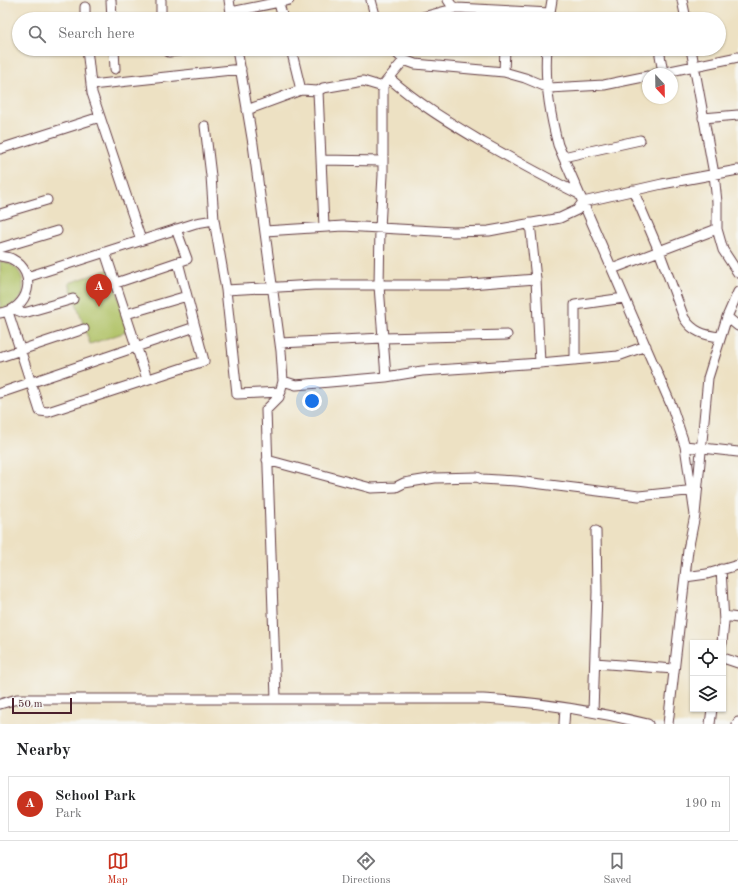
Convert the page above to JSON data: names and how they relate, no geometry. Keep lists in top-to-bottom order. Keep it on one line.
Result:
{"scale_bar":"50 m","north":"bottom","page":{"search":"Search here","pins":"A","scale":"50 m","heading":"Nearby","list":[{"mark":"A","name":"School Park","note":"Park","value":"190 m"}],"nav":["Map","Directions","Saved"]}}
